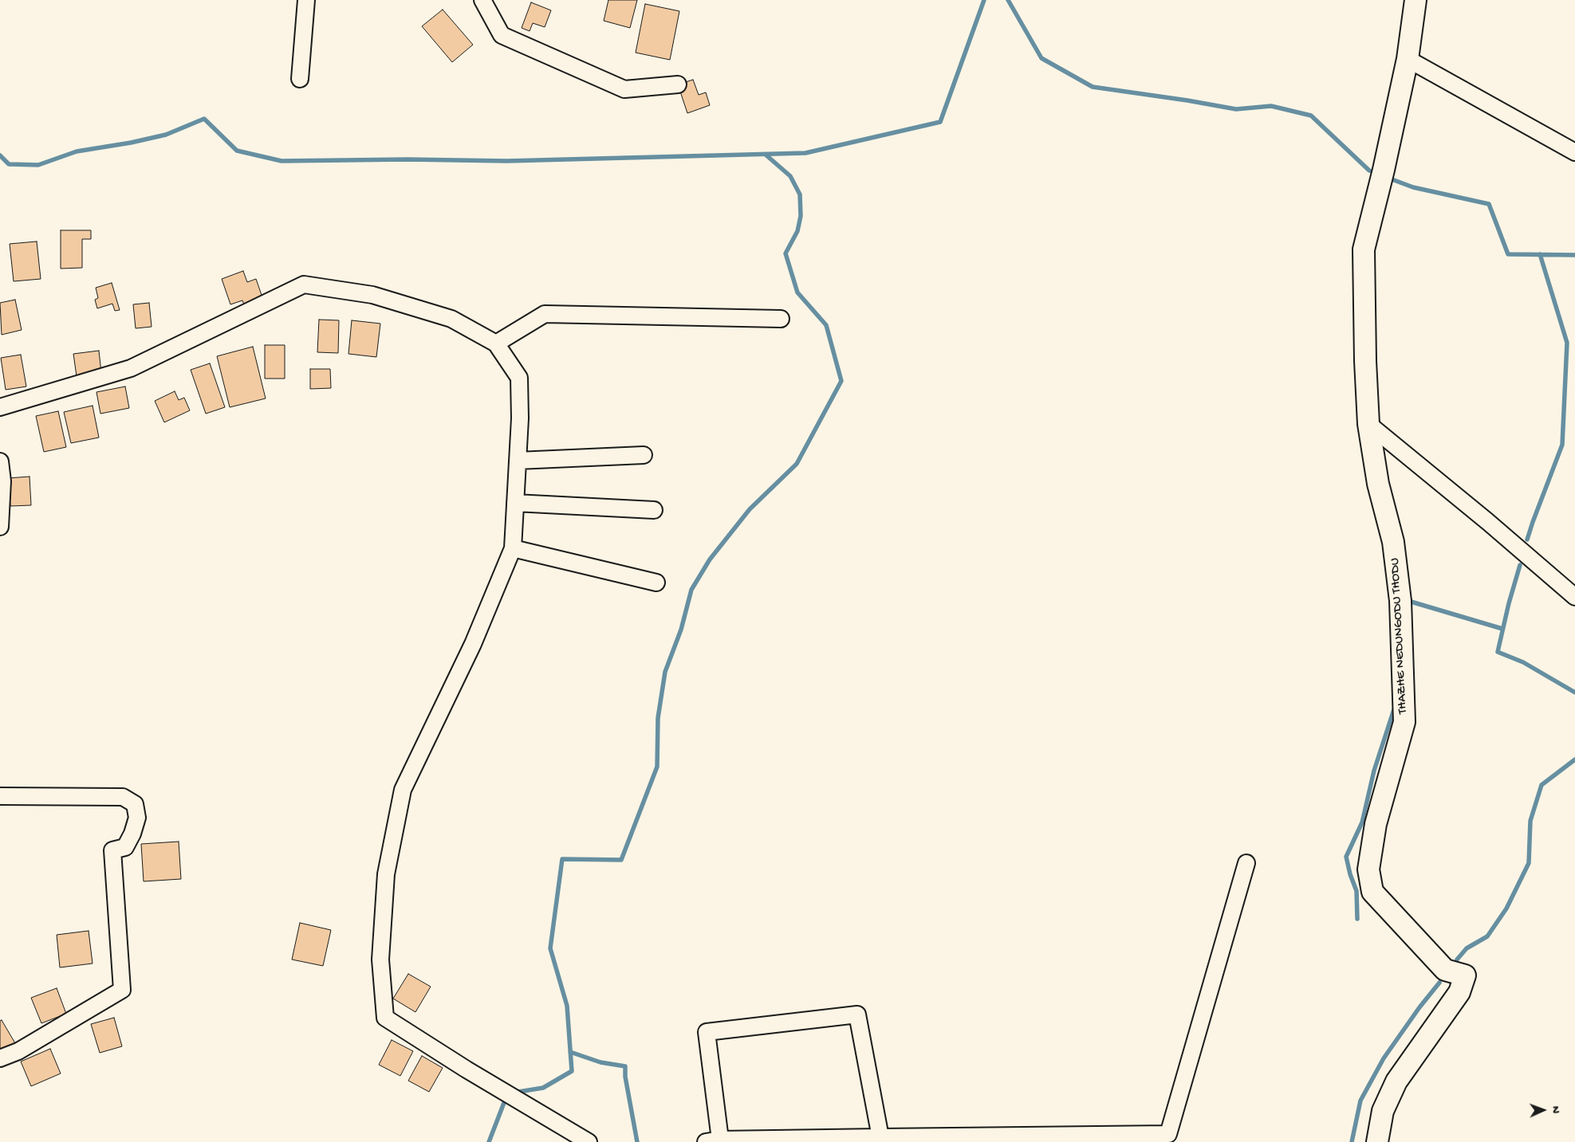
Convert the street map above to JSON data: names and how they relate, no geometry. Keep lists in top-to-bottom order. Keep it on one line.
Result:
{"streets":{"street":["THAZHE NEDUNGODU THODU"]},"north":"right"}
